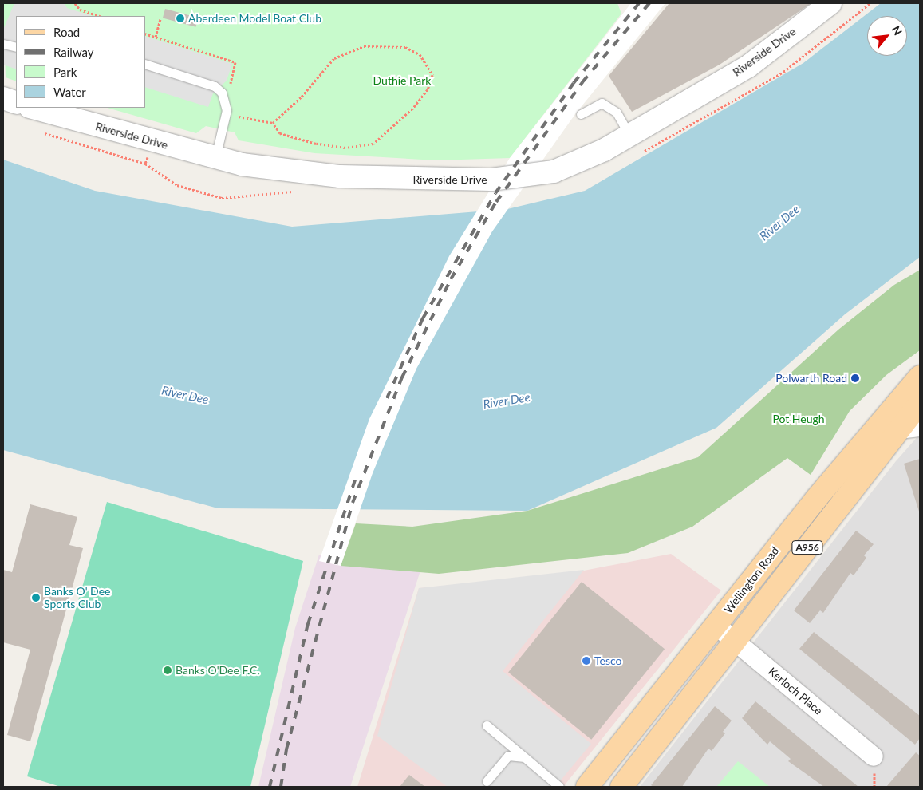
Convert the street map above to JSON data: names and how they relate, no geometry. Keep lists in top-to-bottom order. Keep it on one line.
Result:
{"streets":{"main road":["A956","Wellington Road"],"street":["Riverside Drive","Kerloch Place"]},"crossings":[["A956","Kerloch Place"],["Wellington Road","Kerloch Place"]],"water":["River Dee"],"parks":["Duthie Park","Pot Heugh"],"places":["Aberdeen Model Boat Club","Polwarth Road","Banks O' Dee Sports Club","Tesco","Banks O'Dee F.C."],"legend":["Road","Railway","Park","Water"],"north":"top right"}
